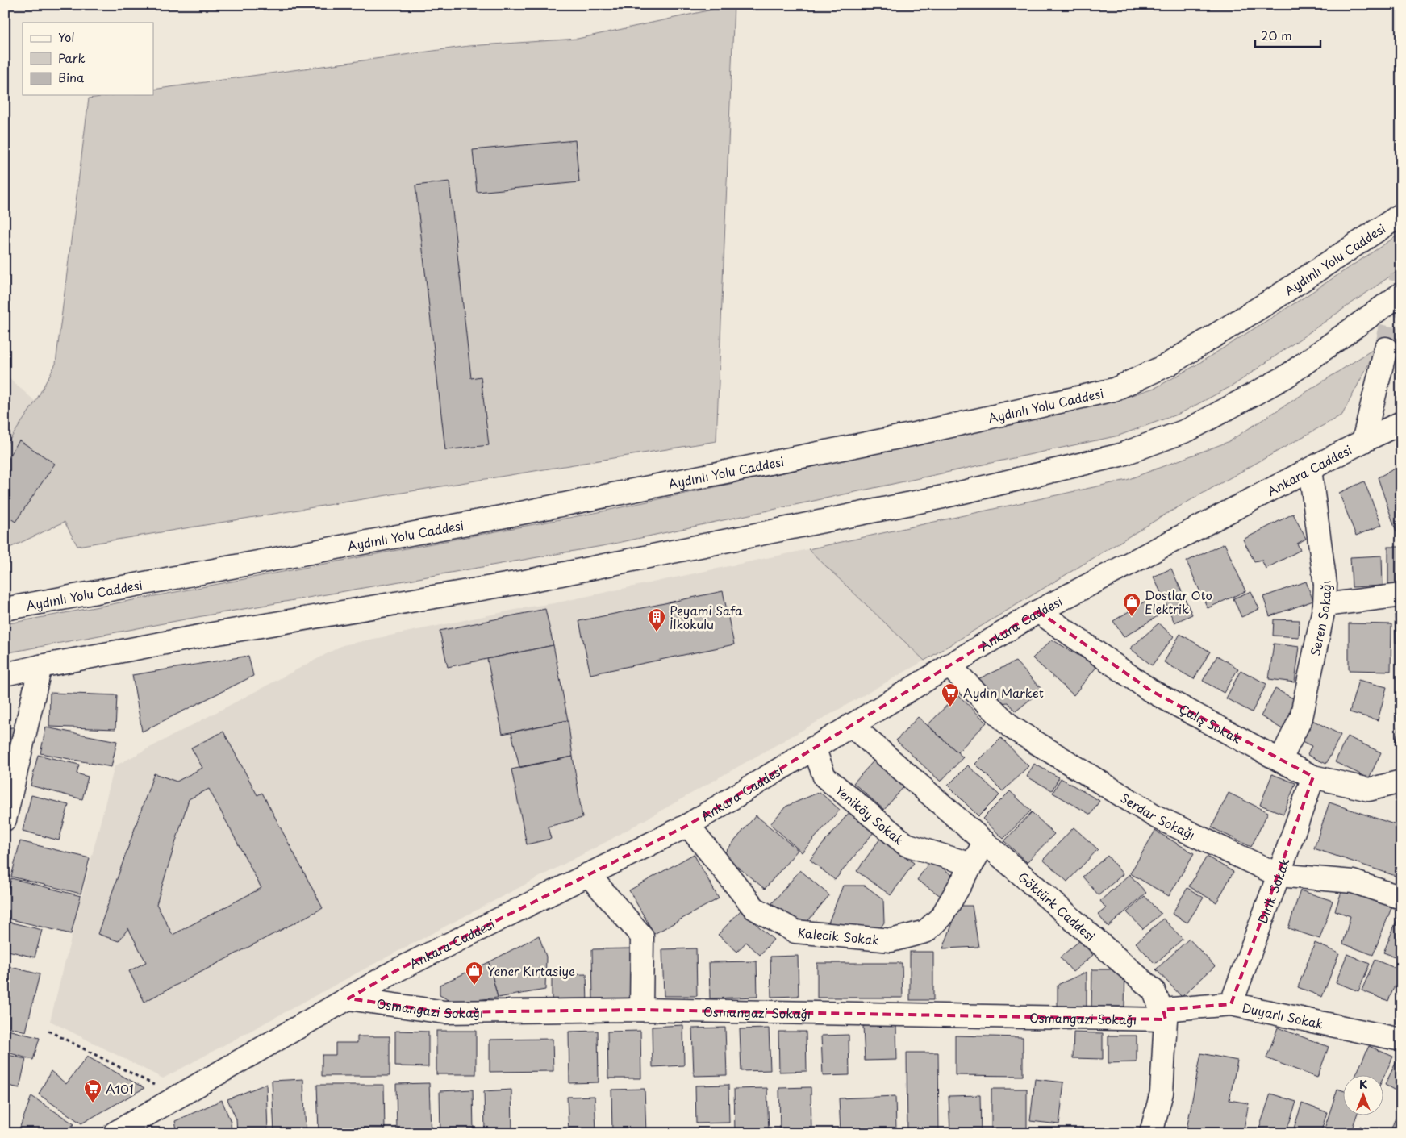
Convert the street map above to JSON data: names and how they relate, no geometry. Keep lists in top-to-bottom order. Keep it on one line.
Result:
{"streets":{"street":["Aydınlı Yolu Caddesi","Ankara Caddesi","Seren Sokağı","Çalış Sokak","Yeniköy Sokak","Serdar Sokağı","Dirik Sokak","Göktürk Caddesi","Kalecik Sokak","Osmangazi Sokağı","Duyarlı Sokak"]},"crossings":[["Ankara Caddesi","Seren Sokağı"],["Ankara Caddesi","Çalış Sokak"],["Ankara Caddesi","Yeniköy Sokak"],["Ankara Caddesi","Serdar Sokağı"],["Ankara Caddesi","Göktürk Caddesi"],["Ankara Caddesi","Kalecik Sokak"],["Ankara Caddesi","Osmangazi Sokağı"],["Seren Sokağı","Çalış Sokak"],["Çalış Sokak","Dirik Sokak"],["Yeniköy Sokak","Kalecik Sokak"],["Serdar Sokağı","Dirik Sokak"],["Dirik Sokak","Duyarlı Sokak"],["Göktürk Caddesi","Kalecik Sokak"],["Göktürk Caddesi","Osmangazi Sokağı"],["Göktürk Caddesi","Duyarlı Sokak"],["Osmangazi Sokağı","Duyarlı Sokak"]],"places":{"shop":["Dostlar Oto Elektrik","Yener Kırtasiye"],"building":["Peyami Safa İlkokulu"],"supermarket":["Aydın Market","A101"]},"legend":["Yol","Park","Bina"],"scale_bar":"20 m","north":"top"}
